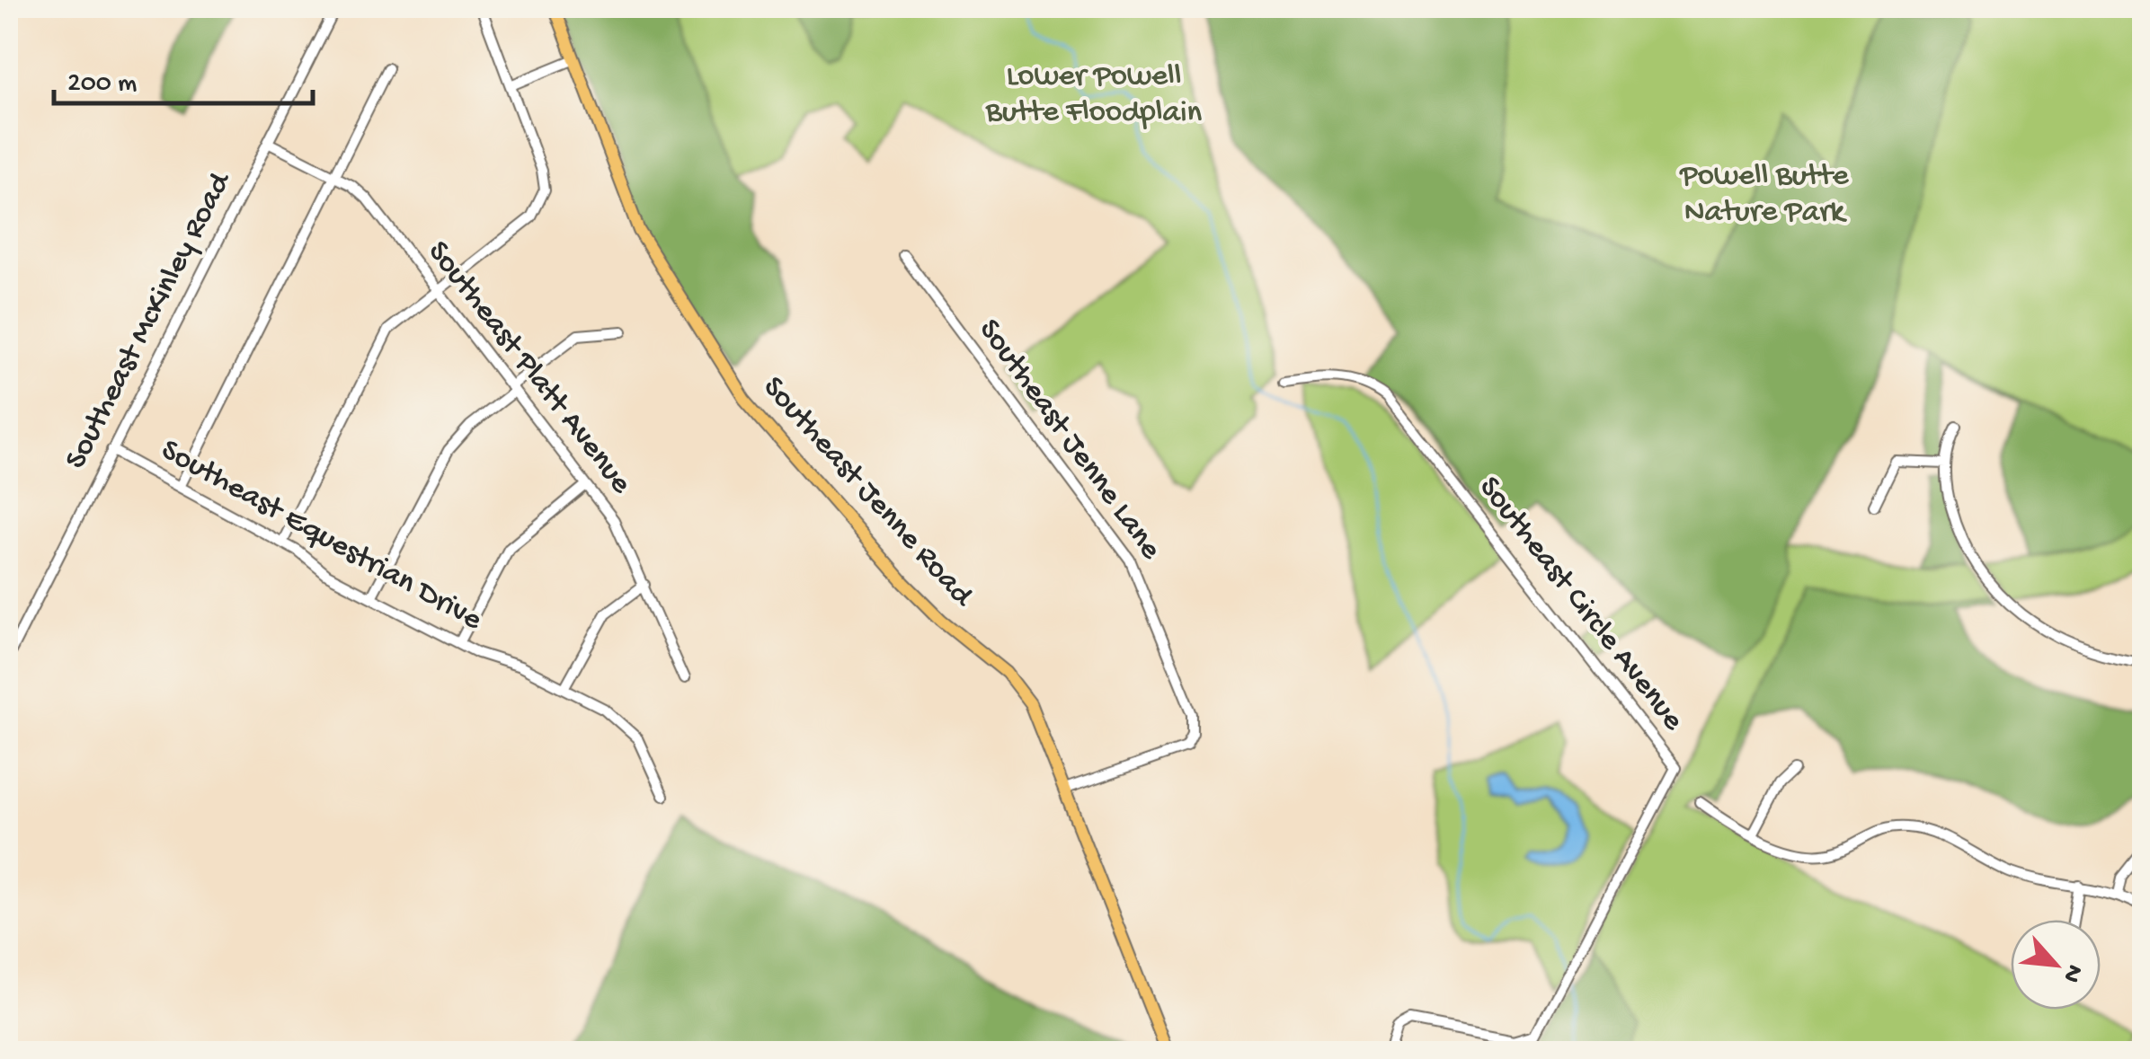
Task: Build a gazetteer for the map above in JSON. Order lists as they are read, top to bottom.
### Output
{
  "streets": {
    "main road": ["Southeast Jenne Road"],
    "street": [
      "Southeast McKinley Road",
      "Southeast Platt Avenue",
      "Southeast Jenne Lane",
      "Southeast Equestrian Drive",
      "Southeast Circle Avenue"
    ]
  },
  "crossings": [
    ["Southeast McKinley Road", "Southeast Platt Avenue"],
    ["Southeast McKinley Road", "Southeast Equestrian Drive"],
    ["Southeast Jenne Lane", "Southeast Jenne Road"]
  ],
  "parks": ["Lower Powell Butte Floodplain", "Powell Butte Nature Park"],
  "scale_bar": "200 m",
  "north": "bottom right"
}
